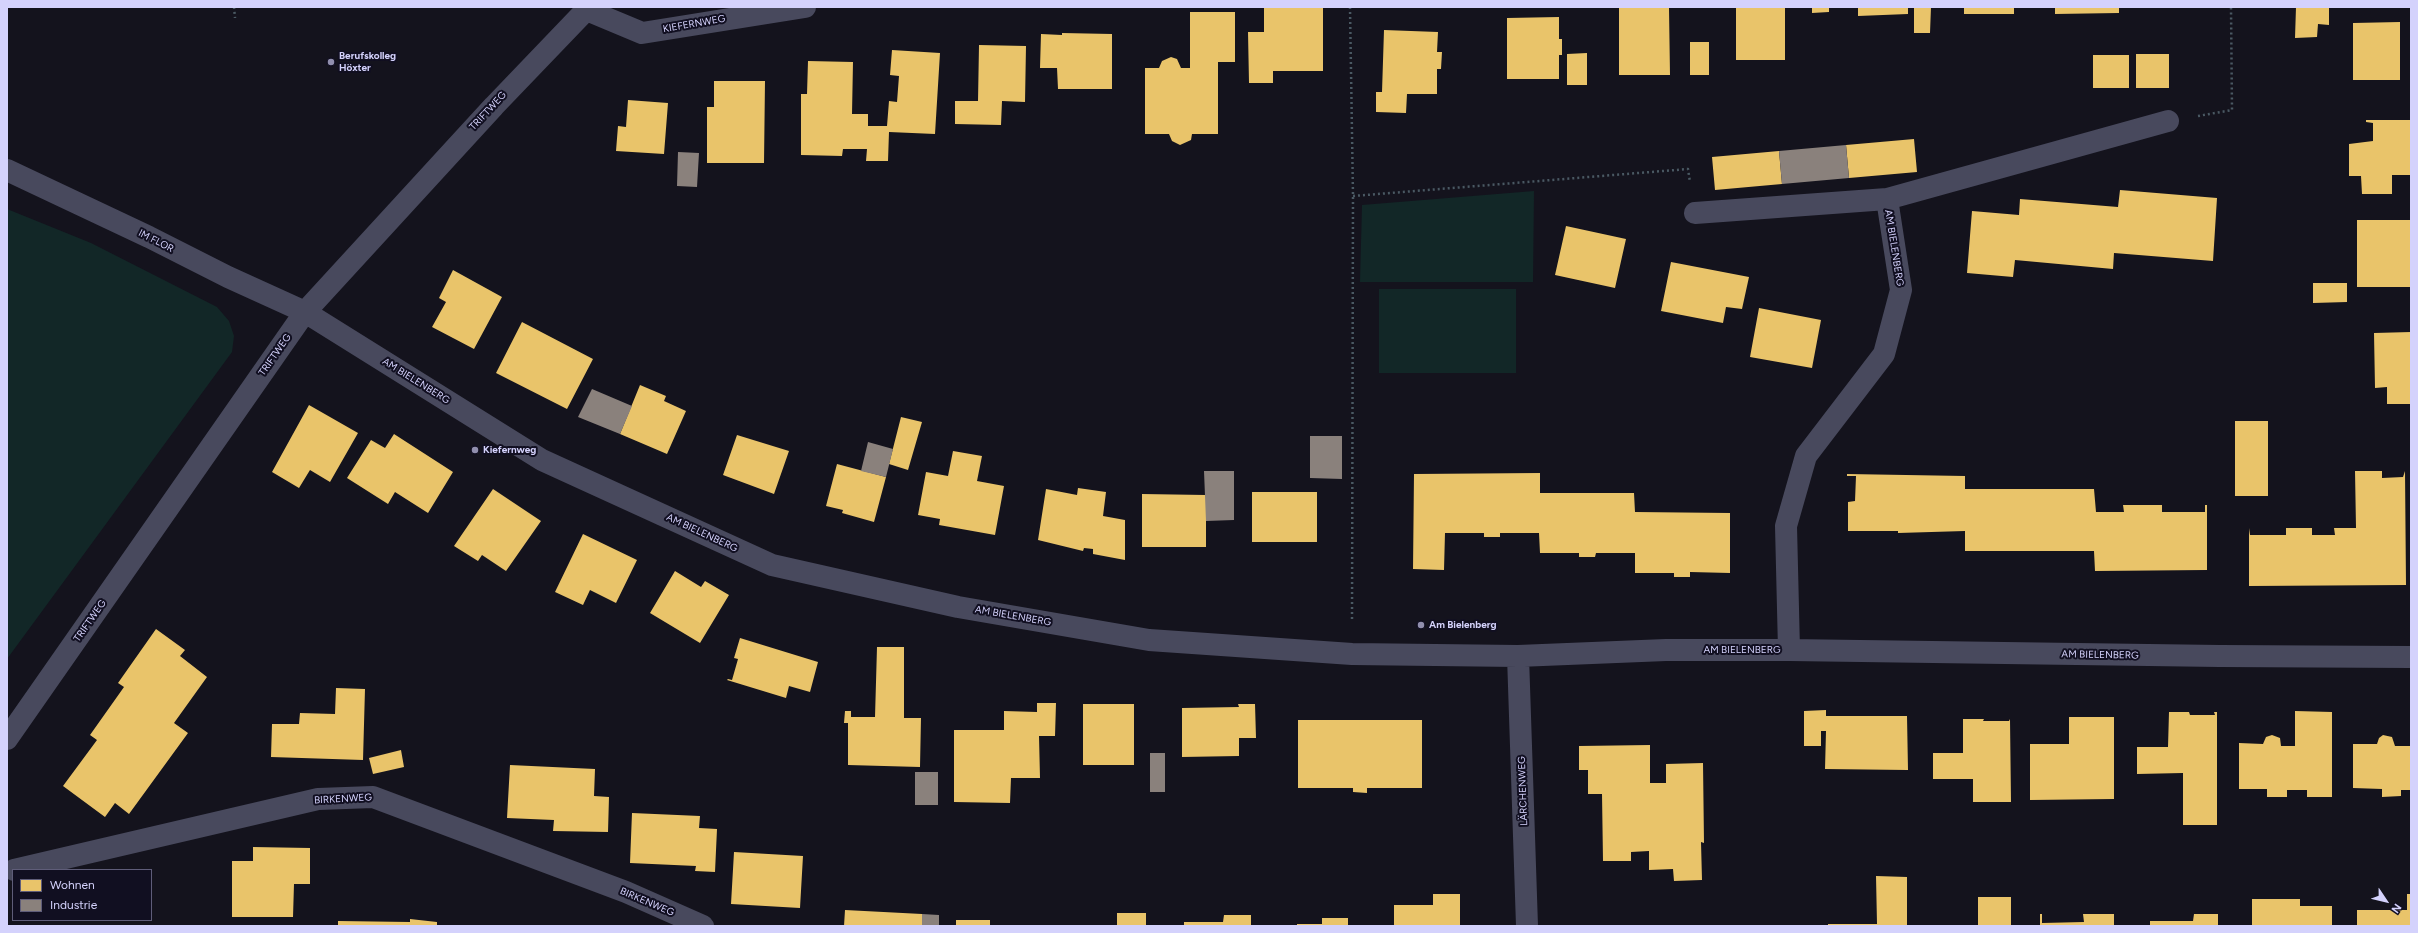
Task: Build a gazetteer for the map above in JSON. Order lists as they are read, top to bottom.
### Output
{
  "streets": {
    "street": [
      "KIEFERNWEG",
      "TRIFTWEG",
      "IM FLOR",
      "AM BIELENBERG",
      "LÄRCHENWEG",
      "BIRKENWEG"
    ]
  },
  "crossings": [
    ["KIEFERNWEG", "TRIFTWEG"],
    ["TRIFTWEG", "IM FLOR"],
    ["TRIFTWEG", "AM BIELENBERG"],
    ["IM FLOR", "AM BIELENBERG"],
    ["AM BIELENBERG", "LÄRCHENWEG"]
  ],
  "places": ["Berufskolleg Höxter", "Kiefernweg", "Am Bielenberg"],
  "legend": ["Wohnen", "Industrie"],
  "north": "bottom right"
}
